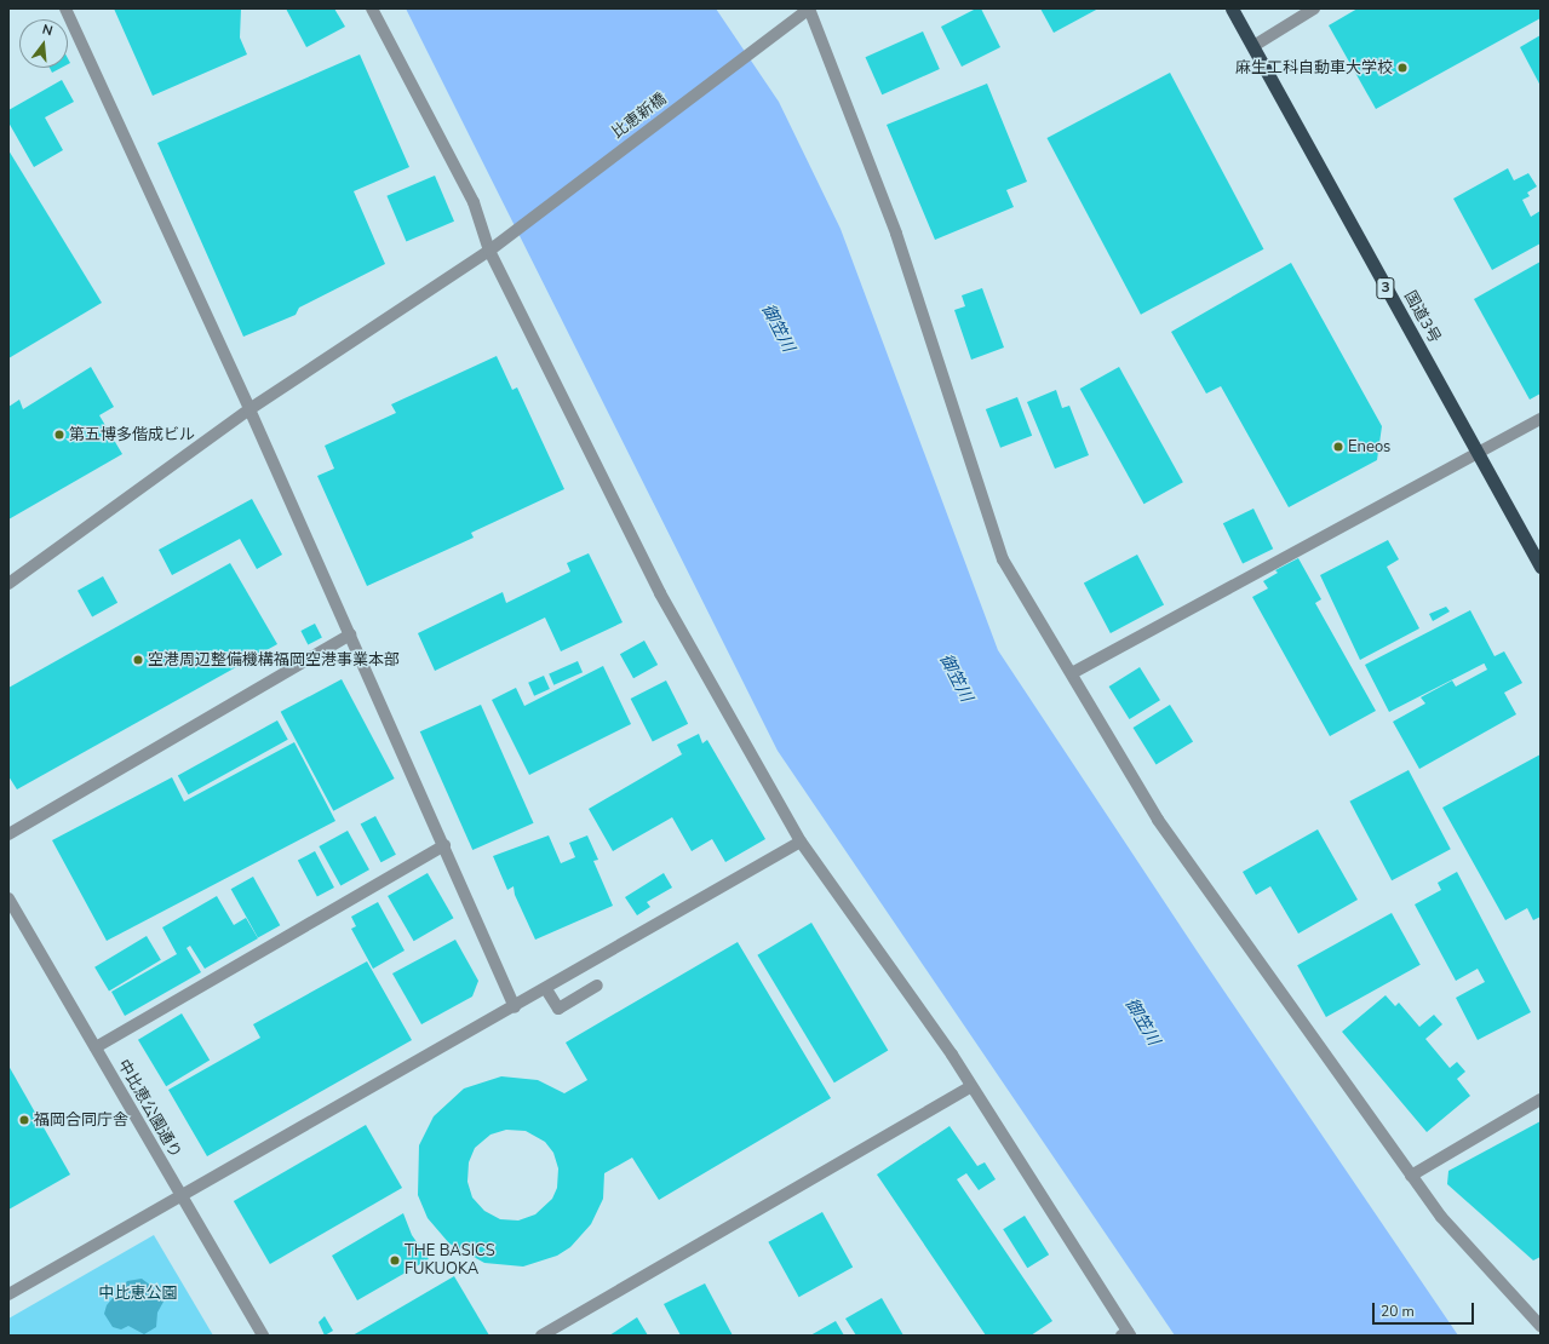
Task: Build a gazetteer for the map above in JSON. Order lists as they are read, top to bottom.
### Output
{
  "streets": {
    "highway": ["3", "国道3号"],
    "street": ["比恵新橋", "中比恵公園通り"]
  },
  "water": ["御笠川"],
  "parks": ["中比恵公園"],
  "places": [
    "麻生工科自動車大学校",
    "第五博多偕成ビル",
    "Eneos",
    "空港周辺整備機構福岡空港事業本部",
    "福岡合同庁舎",
    "THE BASICS FUKUOKA"
  ],
  "scale_bar": "20 m",
  "north": "top"
}
